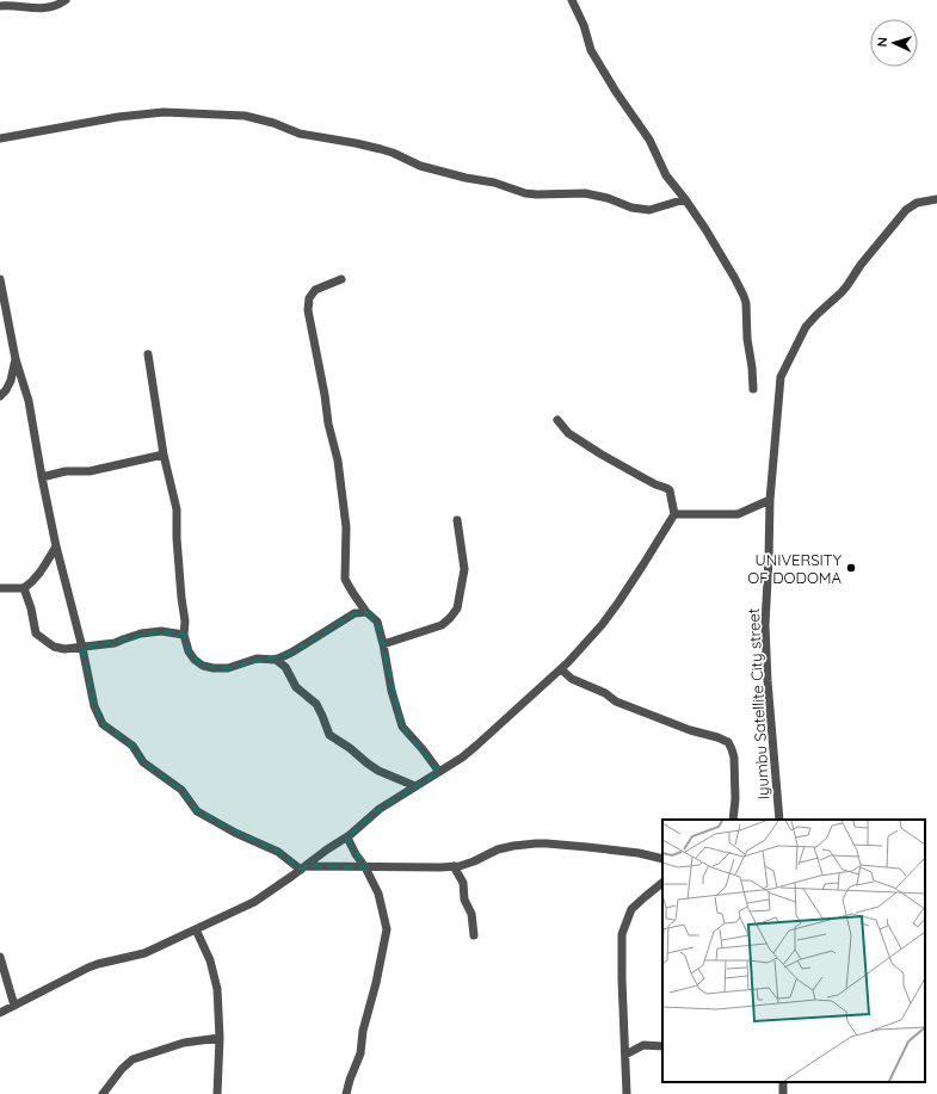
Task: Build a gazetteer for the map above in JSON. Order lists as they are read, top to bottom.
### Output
{
  "streets": {
    "street": ["Iyumbu Satellite City street"]
  },
  "places": ["UNIVERSITY OF DODOMA"],
  "north": "left"
}
